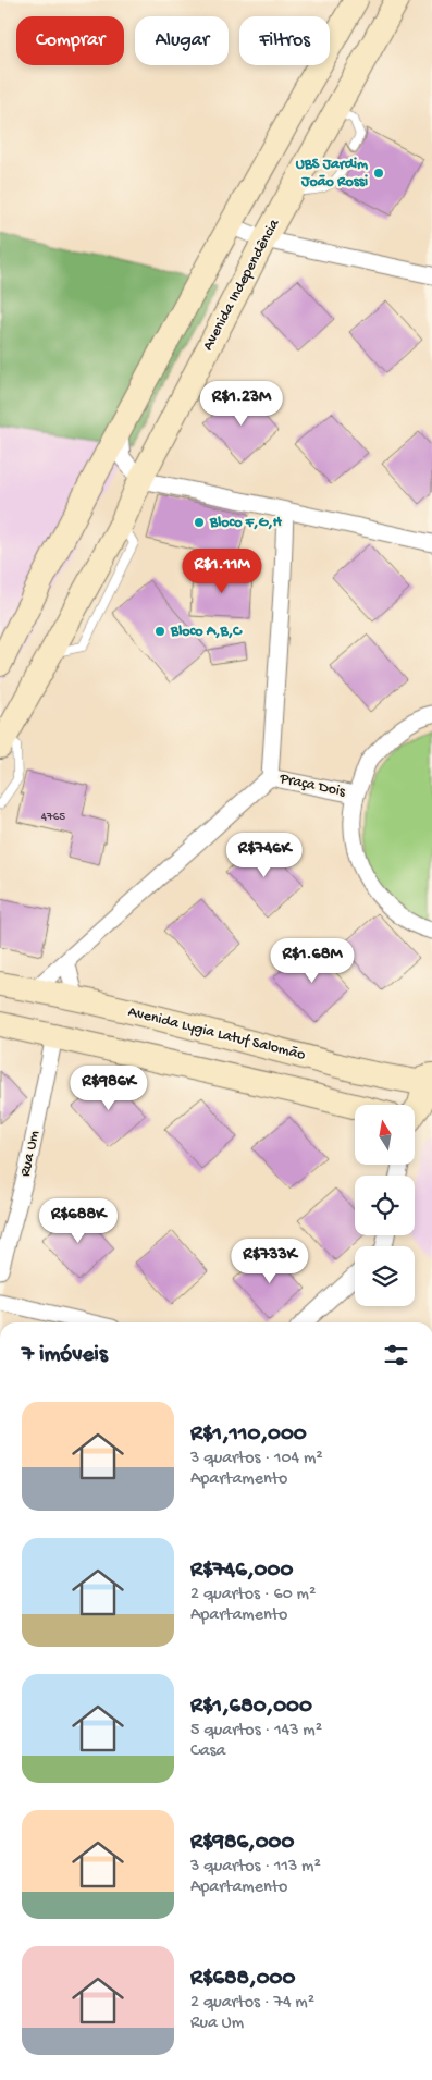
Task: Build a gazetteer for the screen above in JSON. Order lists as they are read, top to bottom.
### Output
{
  "streets": {
    "main road": ["Avenida Independência", "Avenida Lygia Latuf Salomão"],
    "street": ["Praça Dois", "Rua Um"]
  },
  "places": ["UBS Jardim João Rossi", "Bloco F,G,H", "Bloco A,B,C"],
  "house_numbers": ["4765"],
  "north": "top",
  "page": {
    "chip": ["Comprar", "Alugar", "Filtros"],
    "price": [
      "R$1.23M",
      "R$1.11M",
      "R$746K",
      "R$1.68M",
      "R$986K",
      "R$688K",
      "R$733K"
    ],
    "heading": "7 imóveis",
    "list": [
      {
        "name": "R$1,110,000",
        "note": "3 quartos · 104 m² · Apartamento"
      },
      {
        "name": "R$746,000",
        "note": "2 quartos · 60 m² · Apartamento"
      },
      {
        "name": "R$1,680,000",
        "note": "5 quartos · 143 m² · Casa"
      },
      {
        "name": "R$986,000",
        "note": "3 quartos · 113 m² · Apartamento"
      },
      {
        "name": "R$688,000",
        "note": "2 quartos · 74 m² · Rua Um"
      }
    ]
  }
}
